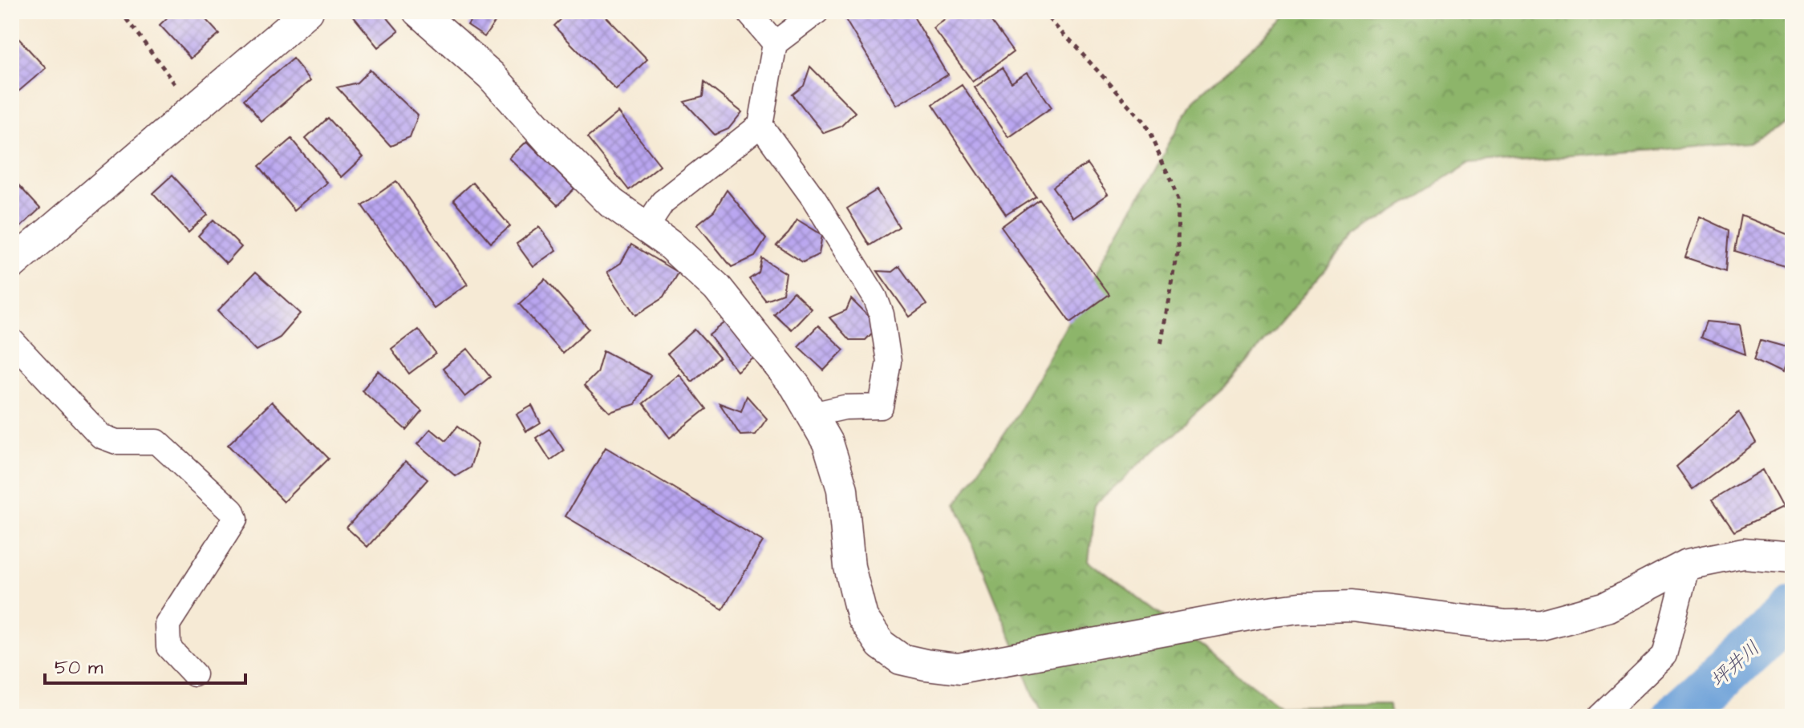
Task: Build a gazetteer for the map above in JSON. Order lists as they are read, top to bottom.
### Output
{
  "water": ["坪井川"],
  "scale_bar": "50 m"
}
